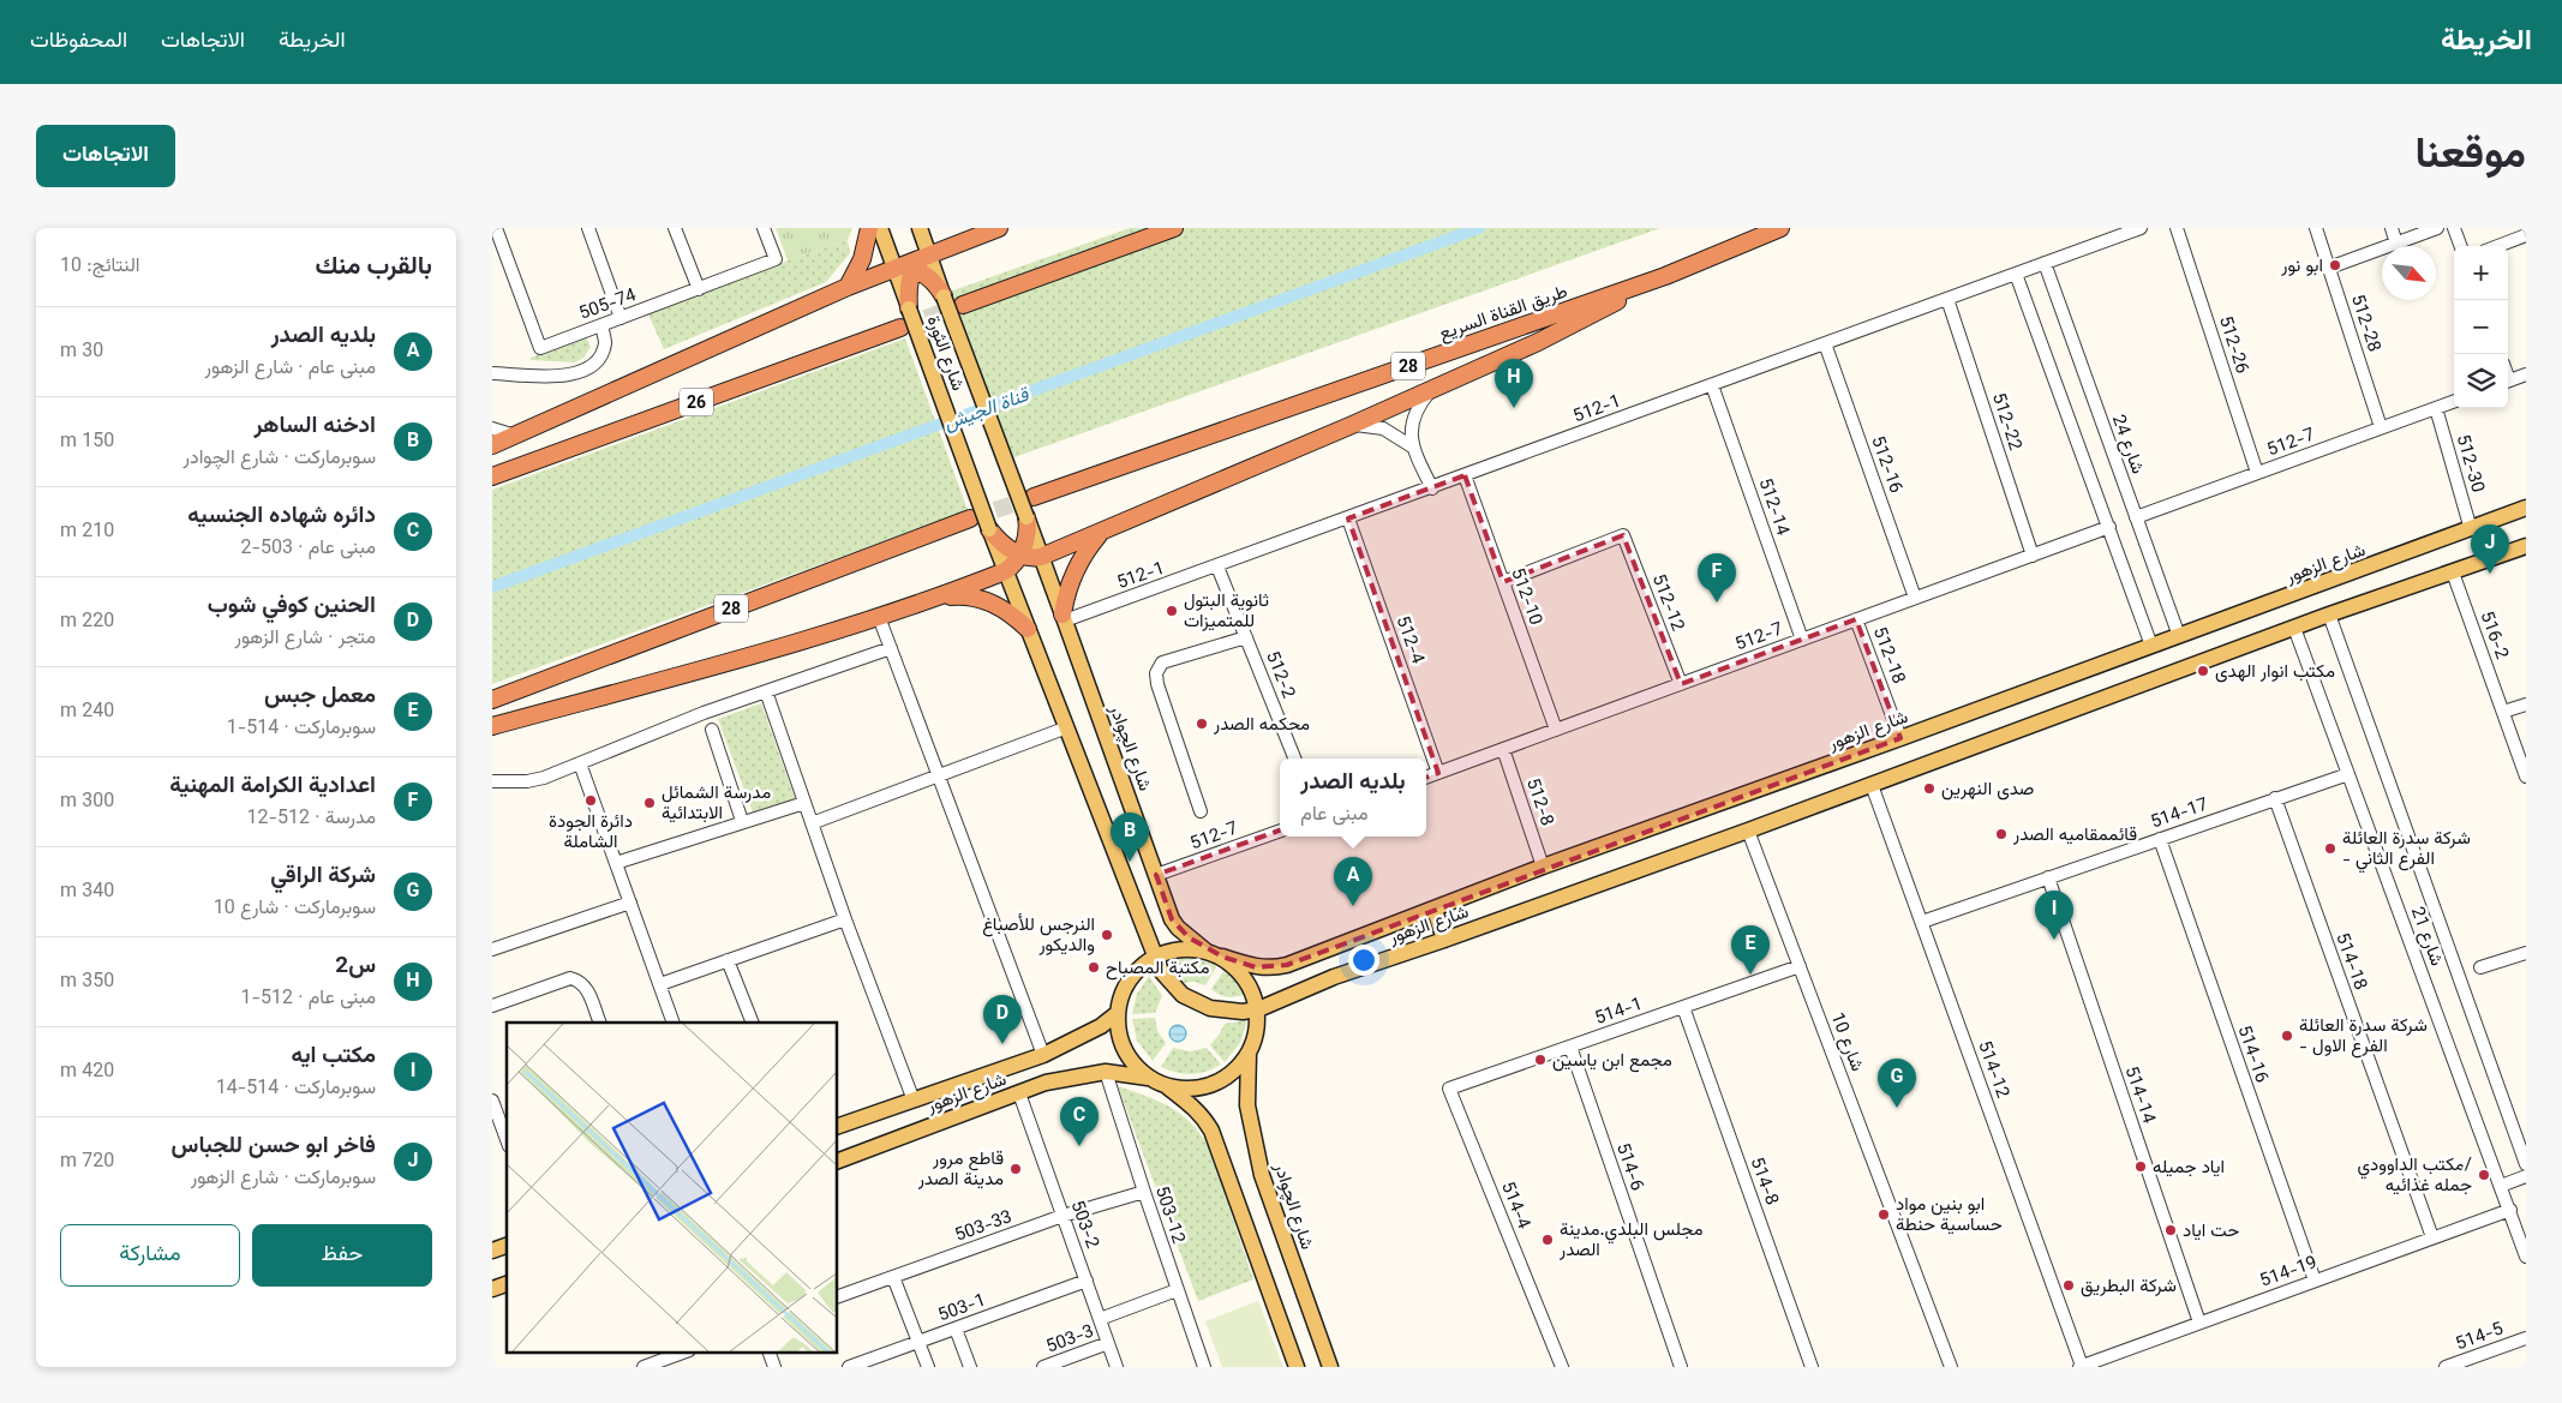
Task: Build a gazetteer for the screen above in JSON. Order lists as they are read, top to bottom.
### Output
{
  "streets": {
    "highway": ["طريق القناة السريع", "28", "26"],
    "main road": ["شارع الثورة", "شارع الزهور", "شارع الچوادر"],
    "street": [
      "505-74",
      "512-28",
      "512-26",
      "512-1",
      "512-22",
      "512-7",
      "شارع 24",
      "512-30",
      "512-16",
      "512-14",
      "512-10",
      "512-12",
      "516-2",
      "512-4",
      "512-18",
      "512-2",
      "512-8",
      "514-17",
      "شارع 21",
      "514-18",
      "514-1",
      "شارع 10",
      "514-16",
      "514-12",
      "514-14",
      "514-6",
      "514-8",
      "514-4",
      "503-12",
      "503-2",
      "503-33",
      "514-19",
      "503-1",
      "514-5",
      "503-3"
    ]
  },
  "crossings": [
    ["512-28", "512-7"],
    ["512-26", "512-7"],
    ["512-1", "512-22"],
    ["512-1", "شارع 24"],
    ["512-1", "512-16"],
    ["512-1", "512-14"],
    ["512-1", "512-10"],
    ["512-1", "512-4"],
    ["512-1", "512-2"],
    ["512-1", "شارع الچوادر"],
    ["512-22", "512-7"],
    ["512-7", "شارع 24"],
    ["512-7", "512-30"],
    ["512-7", "512-16"],
    ["512-7", "512-14"],
    ["512-7", "512-10"],
    ["512-7", "512-12"],
    ["512-7", "512-4"],
    ["512-7", "512-18"],
    ["512-7", "شارع الچوادر"],
    ["512-7", "512-8"],
    ["شارع 24", "شارع الزهور"],
    ["512-30", "شارع الزهور"],
    ["شارع الزهور", "516-2"],
    ["شارع الزهور", "512-18"],
    ["شارع الزهور", "شارع الچوادر"],
    ["شارع الزهور", "512-8"],
    ["شارع الزهور", "شارع 21"],
    ["شارع الزهور", "شارع 10"],
    ["شارع الزهور", "514-12"],
    ["شارع الزهور", "503-12"],
    ["شارع الزهور", "503-2"],
    ["512-10", "512-12"],
    ["514-17", "شارع 21"],
    ["514-17", "514-18"],
    ["514-17", "514-16"],
    ["514-17", "514-12"],
    ["514-17", "514-14"],
    ["شارع 21", "514-19"],
    ["514-18", "514-19"],
    ["514-1", "شارع 10"],
    ["514-1", "514-6"],
    ["514-1", "514-8"],
    ["514-1", "514-4"],
    ["514-16", "514-19"],
    ["514-12", "514-19"],
    ["514-14", "514-19"],
    ["503-12", "503-33"],
    ["503-2", "503-33"],
    ["503-2", "503-1"],
    ["503-2", "503-3"]
  ],
  "water": ["قناة الجيش"],
  "places": [
    "ابو نور",
    "ثانوية البتول للمتميزات",
    "مكتب انوار الهدى",
    "محكمه الصدر",
    "صدى النهرين",
    "دائرة الجودة الشاملة",
    "مدرسة الشمائل الابتدائية",
    "قائممقاميه الصدر",
    "شركة سدرة العائلة - الفرع الثاني",
    "النرجس للأصباغ والديكور",
    "مكتبة المصباح",
    "شركة سدرة العائلة - الفرع الاول",
    "مجمع ابن ياسين",
    "اياد جميله",
    "قاطع مرور مدينة الصدر",
    "مكتب الداوودي/ جمله غذائيه",
    "ابو بنين مواد حساسية حنطة",
    "حت اياد",
    "مجلس البلدي.مدينة الصدر",
    "شركة البطريق"
  ],
  "north": "bottom right",
  "page": {
    "header": "الخريطة",
    "nav": ["الخريطة", "الاتجاهات", "المحفوظات"],
    "title": "موقعنا",
    "buttons": [
      "الاتجاهات",
      ["حفظ", "مشاركة"]
    ],
    "heading": ["بالقرب منك", "النتائج: 10"],
    "map_buttons": ["+", "−"],
    "list": [
      {
        "mark": "A",
        "name": "بلديه الصدر",
        "note": "مبنى عام · شارع الزهور",
        "value": "30 m"
      },
      {
        "mark": "B",
        "name": "ادخنه الساهر",
        "note": "سوبرماركت · شارع الچوادر",
        "value": "150 m"
      },
      {
        "mark": "C",
        "name": "دائره شهاده الجنسيه",
        "note": "مبنى عام · 503-2",
        "value": "210 m"
      },
      {
        "mark": "D",
        "name": "الحنين كوفي شوب",
        "note": "متجر · شارع الزهور",
        "value": "220 m"
      },
      {
        "mark": "E",
        "name": "معمل جبس",
        "note": "سوبرماركت · 514-1",
        "value": "240 m"
      },
      {
        "mark": "F",
        "name": "اعدادية الكرامة المهنية",
        "note": "مدرسة · 512-12",
        "value": "300 m"
      },
      {
        "mark": "G",
        "name": "شركة الراقي",
        "note": "سوبرماركت · شارع 10",
        "value": "340 m"
      },
      {
        "mark": "H",
        "name": "س2",
        "note": "مبنى عام · 512-1",
        "value": "350 m"
      },
      {
        "mark": "I",
        "name": "مكتب ايه",
        "note": "سوبرماركت · 514-14",
        "value": "420 m"
      },
      {
        "mark": "J",
        "name": "فاخر ابو حسن للجباس",
        "note": "سوبرماركت · شارع الزهور",
        "value": "720 m"
      }
    ],
    "pins": [
      "H",
      "J",
      "F",
      "B",
      "A",
      "I",
      "E",
      "D",
      "G",
      "C"
    ],
    "popup": ["بلديه الصدر", "مبنى عام"]
  }
}
